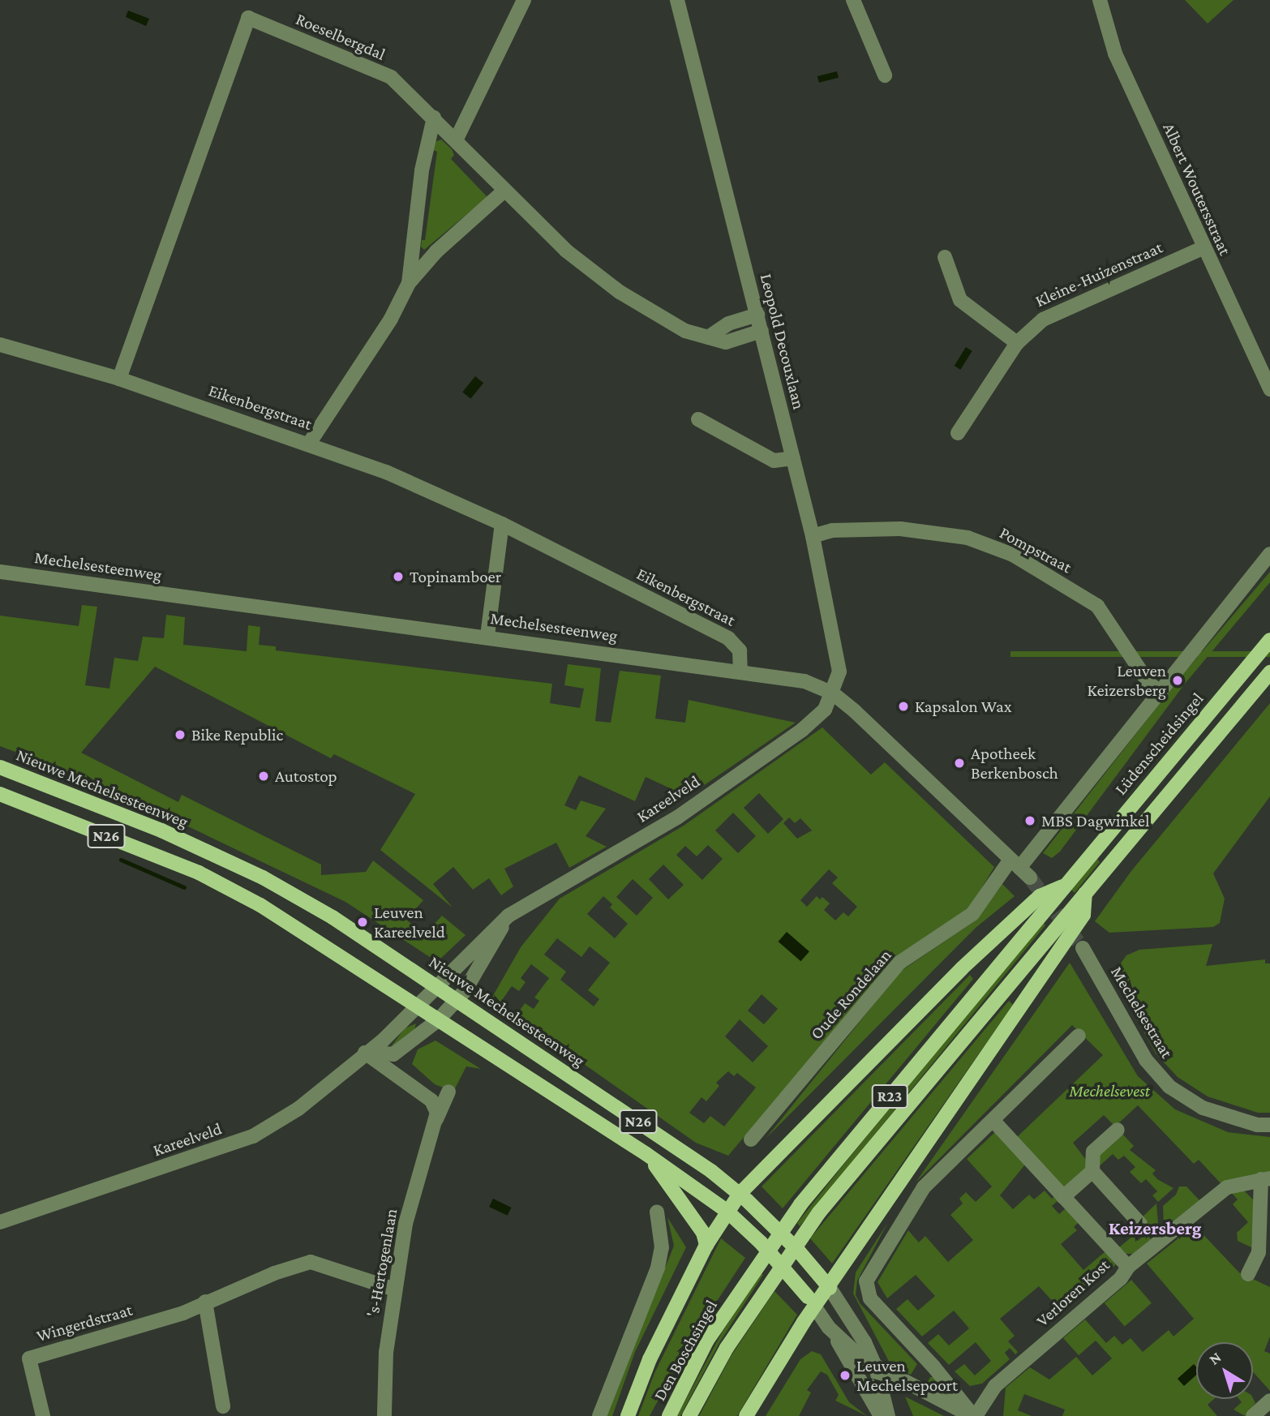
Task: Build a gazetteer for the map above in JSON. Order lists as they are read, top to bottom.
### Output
{
  "streets": {
    "main road": [
      "Lüdenscheidsingel",
      "Nieuwe Mechelsesteenweg",
      "N26",
      "R23",
      "Den Boschsingel"
    ],
    "street": [
      "Roeselbergdal",
      "Albert Woutersstraat",
      "Kleine-Huizenstraat",
      "Leopold Decouxlaan",
      "Eikenbergstraat",
      "Pompstraat",
      "Mechelsesteenweg",
      "Kareelveld",
      "Oude Rondelaan",
      "Mechelsestraat",
      "'s-Hertogenlaan",
      "Verloren Kost",
      "Wingerdstraat"
    ]
  },
  "crossings": [
    ["Roeselbergdal", "Leopold Decouxlaan"],
    ["Roeselbergdal", "Eikenbergstraat"],
    ["Albert Woutersstraat", "Kleine-Huizenstraat"],
    ["Leopold Decouxlaan", "Pompstraat"],
    ["Leopold Decouxlaan", "Mechelsesteenweg"],
    ["Leopold Decouxlaan", "Kareelveld"],
    ["Eikenbergstraat", "Mechelsesteenweg"],
    ["Mechelsesteenweg", "Kareelveld"],
    ["Mechelsesteenweg", "Oude Rondelaan"],
    ["Lüdenscheidsingel", "Den Boschsingel"],
    ["Nieuwe Mechelsesteenweg", "Kareelveld"],
    ["Kareelveld", "N26"],
    ["R23", "Den Boschsingel"],
    ["'s-Hertogenlaan", "Wingerdstraat"]
  ],
  "districts": ["Keizersberg"],
  "parks": ["Mechelsevest"],
  "places": [
    "Topinamboer",
    "Leuven Keizersberg",
    "Kapsalon Wax",
    "Bike Republic",
    "Apotheek Berkenbosch",
    "Autostop",
    "MBS Dagwinkel",
    "Leuven Kareelveld",
    "Leuven Mechelsepoort"
  ],
  "north": "top left"
}
